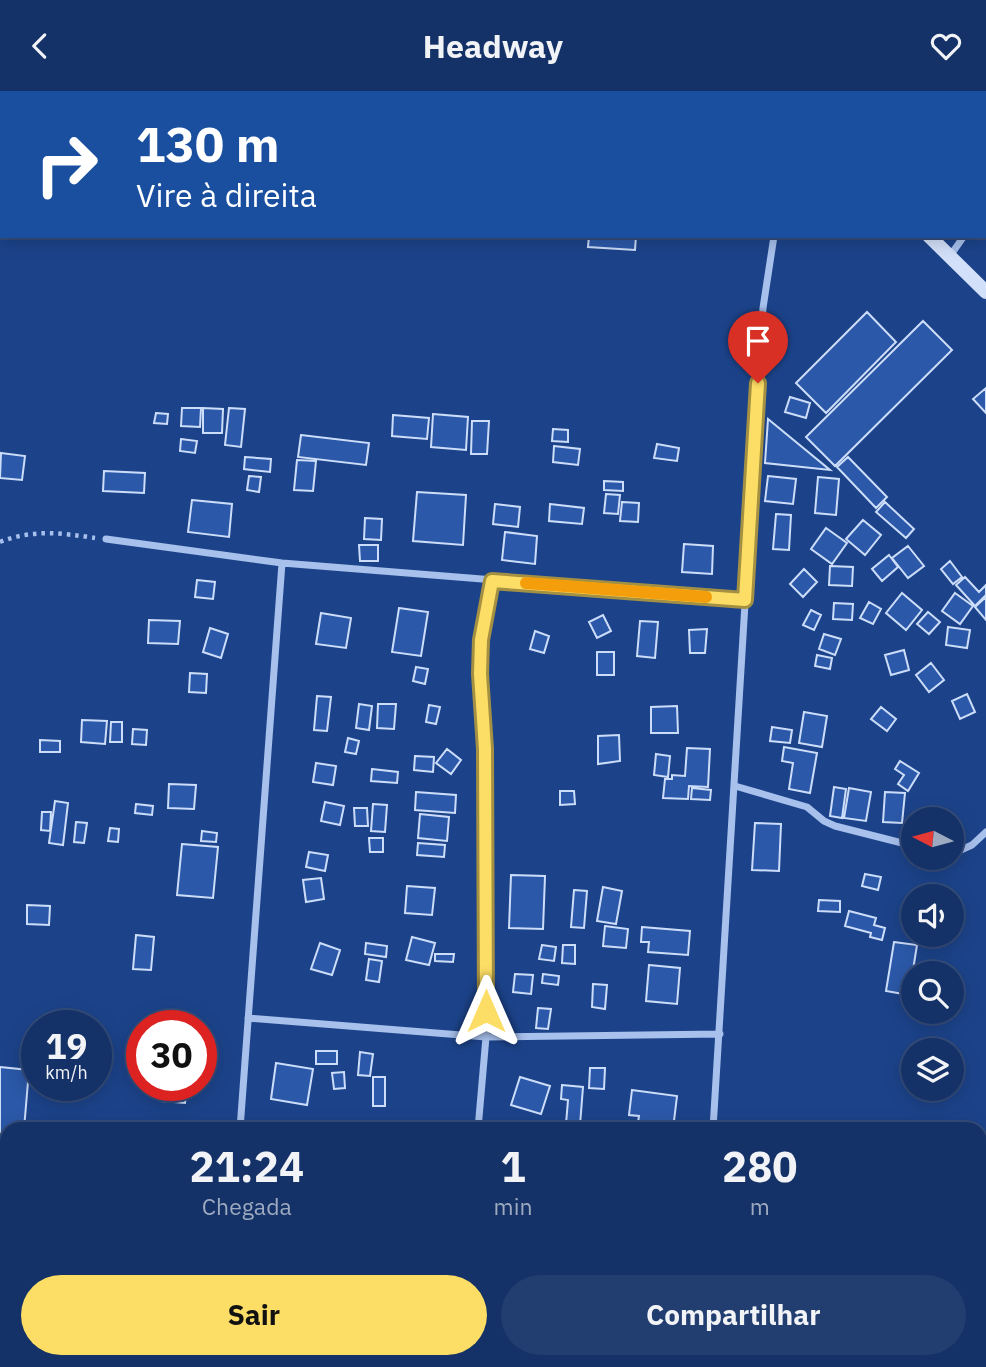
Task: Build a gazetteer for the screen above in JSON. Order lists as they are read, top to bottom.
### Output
{
  "north": "left",
  "page": {
    "header": "Headway",
    "turn": ["130 m", "Vire à direita"],
    "speed": "19 km/h",
    "limit": "30",
    "eta": [
      "21:24",
      "Chegada",
      "1",
      "min",
      "280",
      "m"
    ],
    "buttons": ["Sair", "Compartilhar"]
  }
}
